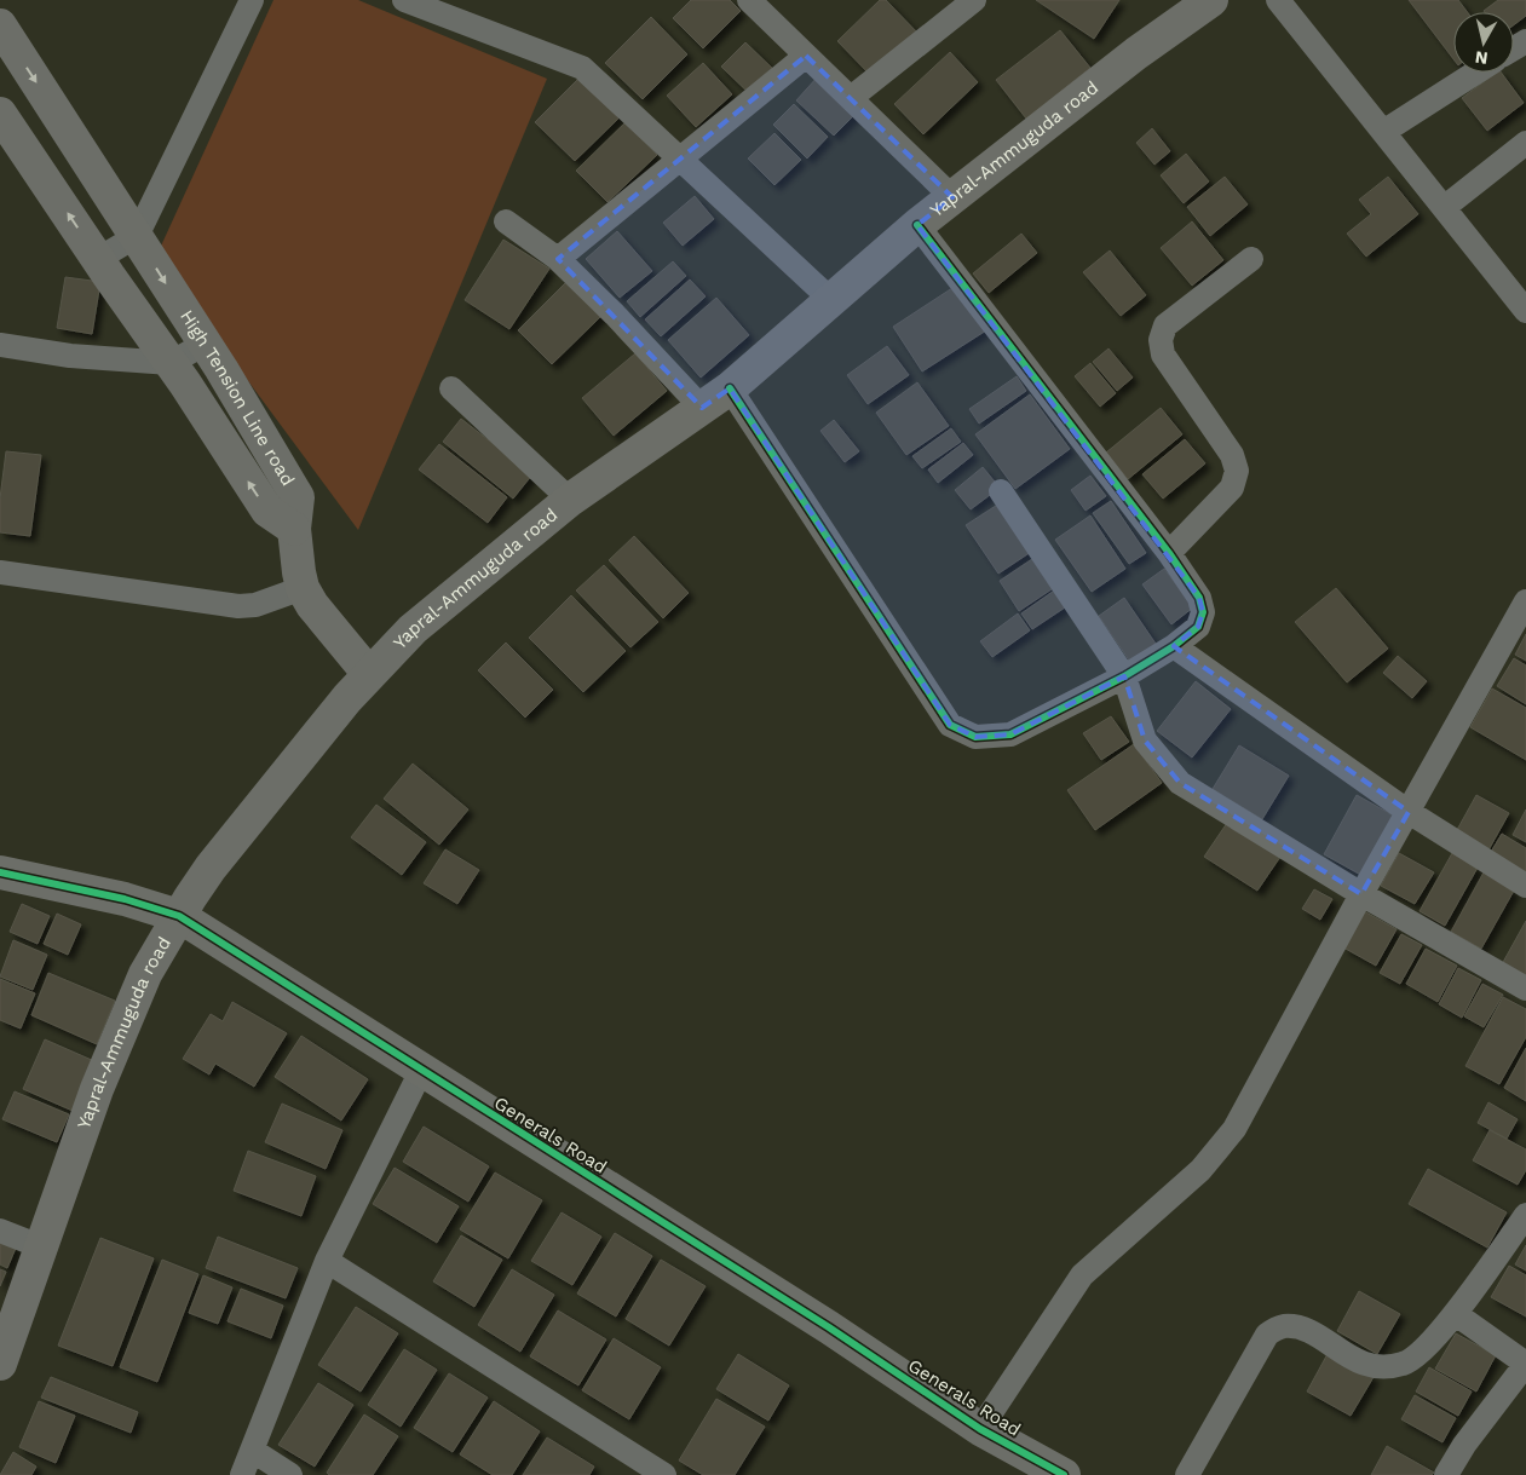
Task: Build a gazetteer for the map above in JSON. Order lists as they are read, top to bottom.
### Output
{
  "streets": {
    "street": ["Yapral-Ammuguda road", "High Tension Line road", "Generals Road"]
  },
  "crossings": [
    ["Yapral-Ammuguda road", "Generals Road"]
  ],
  "north": "bottom"
}
